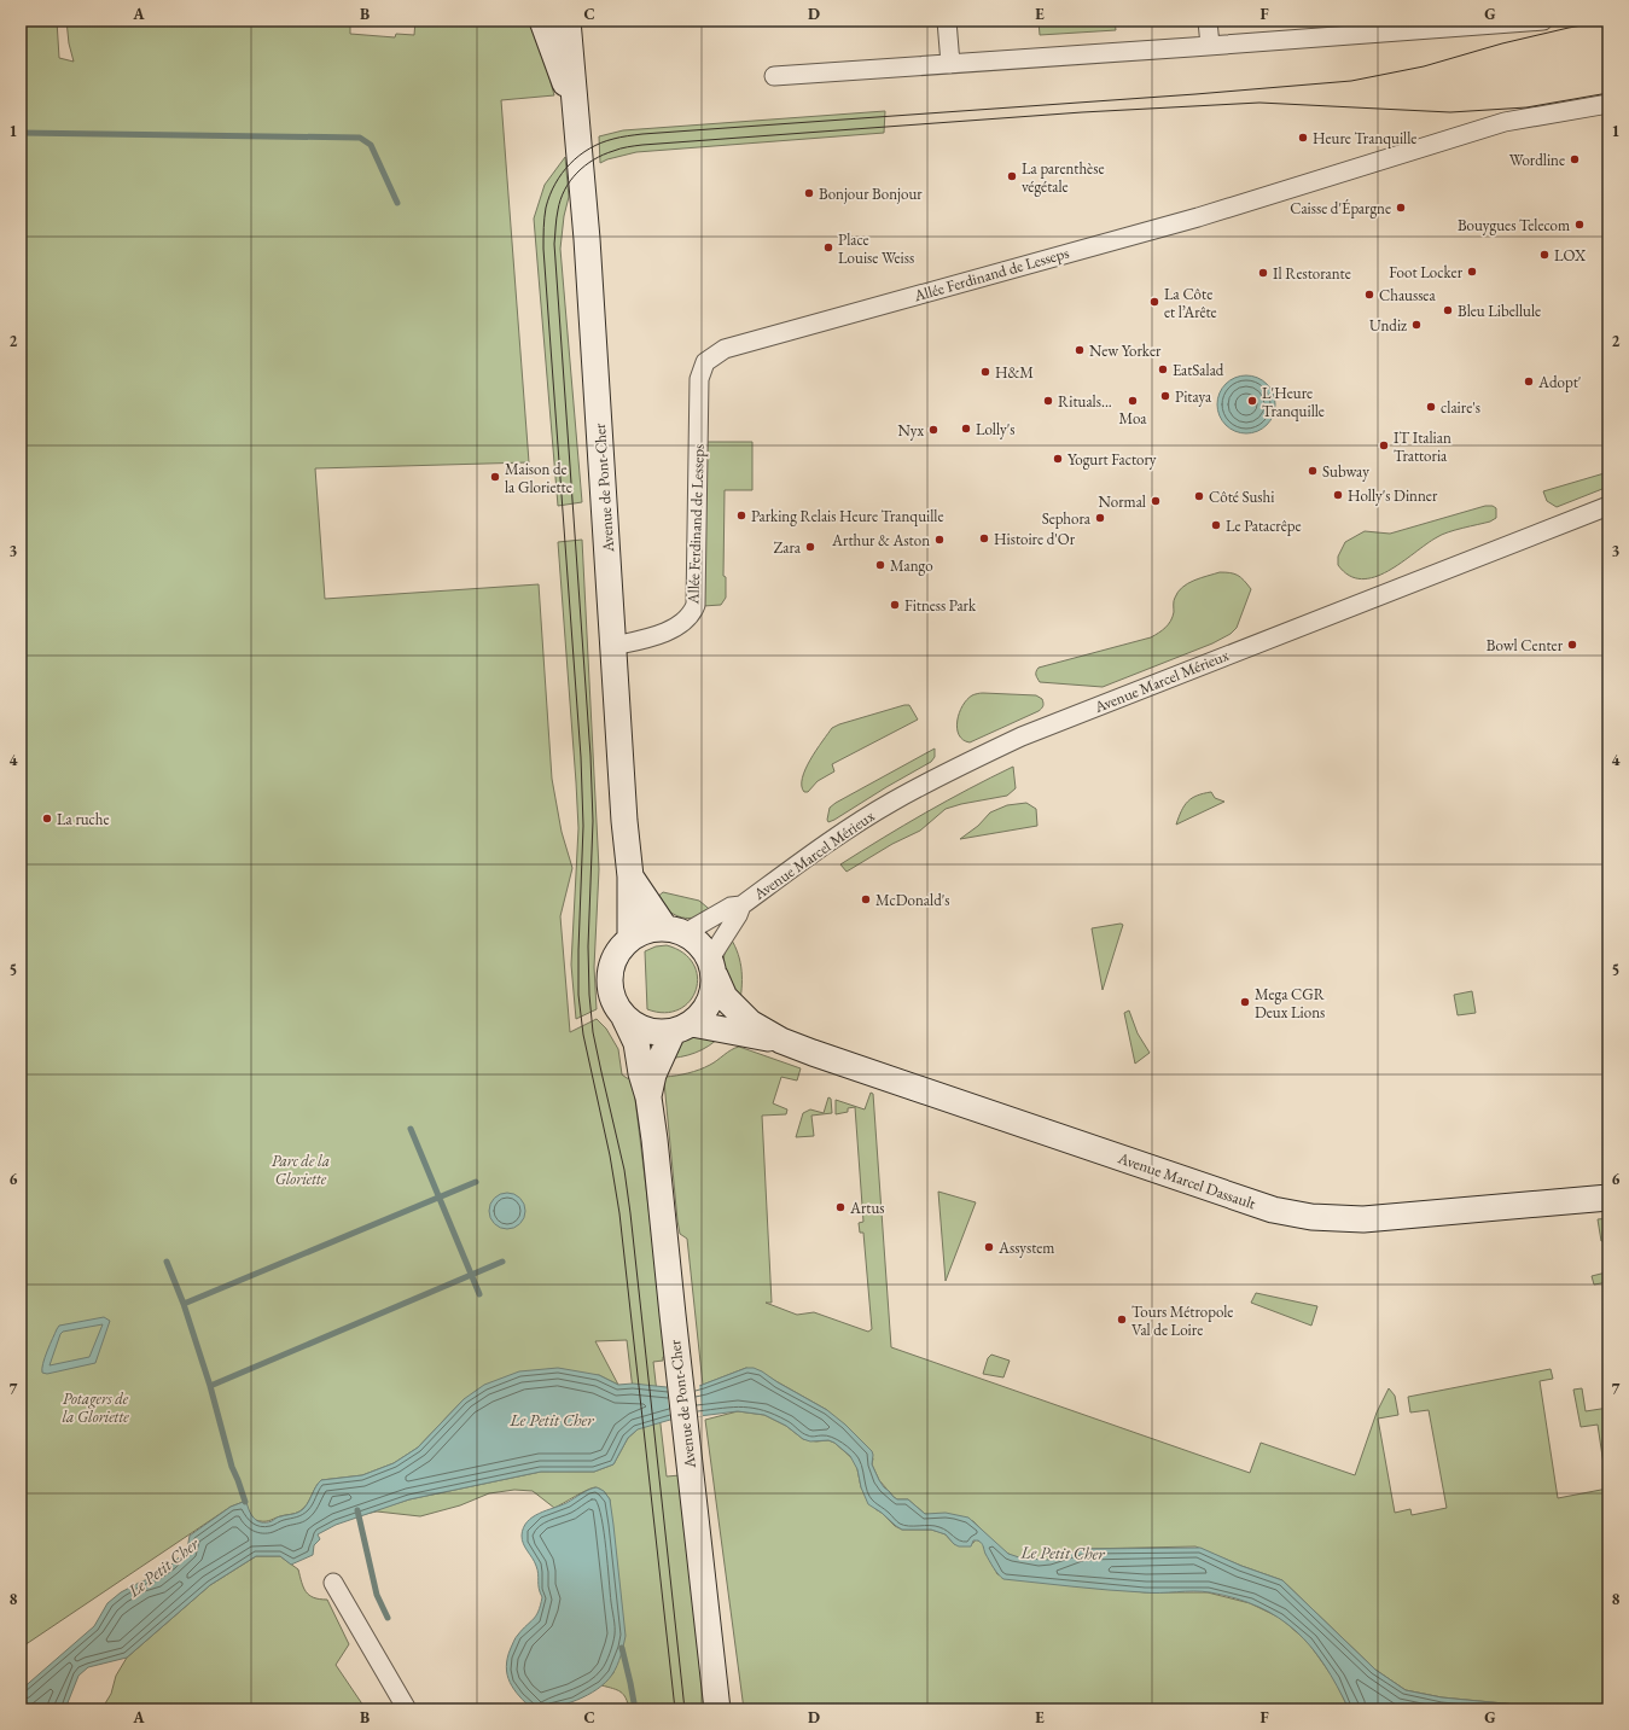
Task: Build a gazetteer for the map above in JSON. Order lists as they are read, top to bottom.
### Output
{
  "streets": {
    "main road": ["Avenue de Pont-Cher", "Avenue Marcel Dassault"],
    "street": ["Allée Ferdinand de Lesseps", "Avenue Marcel Mérieux"]
  },
  "crossings": [
    ["Allée Ferdinand de Lesseps", "Avenue de Pont-Cher"],
    ["Avenue de Pont-Cher", "Avenue Marcel Mérieux"],
    ["Avenue de Pont-Cher", "Avenue Marcel Dassault"],
    ["Avenue Marcel Mérieux", "Avenue Marcel Dassault"]
  ],
  "water": ["Le Petit Cher"],
  "parks": ["Parc de la Gloriette", "Potagers de la Gloriette"],
  "places": [
    "Heure Tranquille",
    "Wordline",
    "La parenthèse végétale",
    "Bonjour Bonjour",
    "Caisse d'Épargne",
    "Bouygues Telecom",
    "Place Louise Weiss",
    "LOX",
    "Foot Locker",
    "Il Restorante",
    "Chaussea",
    "La Côte et l’Arête",
    "Bleu Libellule",
    "Undiz",
    "New Yorker",
    "EatSalad",
    "H&M",
    "Adopt'",
    "Pitaya",
    "Rituals...",
    "Moa",
    "L'Heure Tranquille",
    "claire's",
    "Lolly's",
    "Nyx",
    "IT Italian Trattoria",
    "Yogurt Factory",
    "Subway",
    "Maison de la Gloriette",
    "Holly's Dinner",
    "Côté Sushi",
    "Normal",
    "Parking Relais Heure Tranquille",
    "Sephora",
    "Le Patacrêpe",
    "Histoire d'Or",
    "Arthur & Aston",
    "Zara",
    "Mango",
    "Fitness Park",
    "Bowl Center",
    "La ruche",
    "McDonald's",
    "Mega CGR Deux Lions",
    "Artus",
    "Assystem",
    "Tours Métropole Val de Loire"
  ],
  "grid": {
    "columns": [
      "A",
      "B",
      "C",
      "D",
      "E",
      "F",
      "G"
    ],
    "rows": [
      "1",
      "2",
      "3",
      "4",
      "5",
      "6",
      "7",
      "8"
    ]
  }
}
